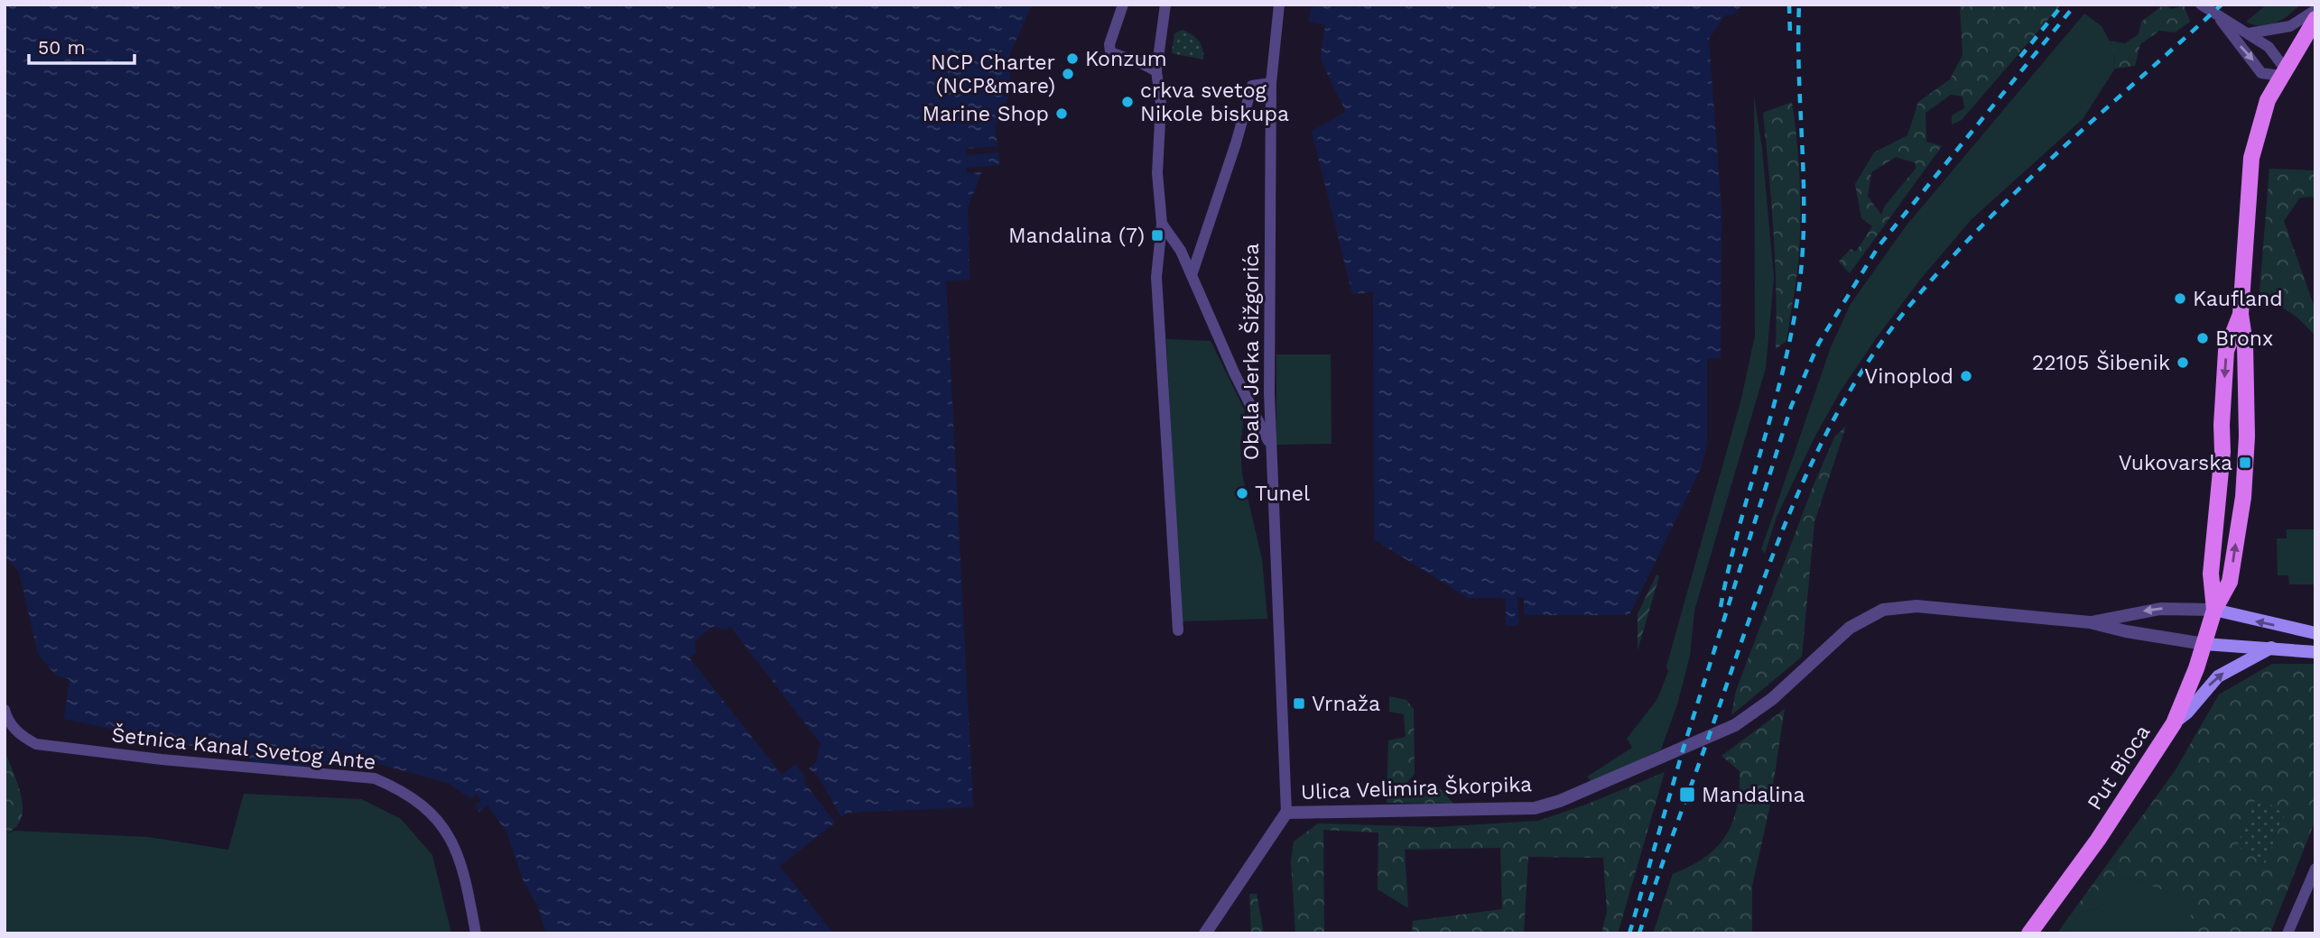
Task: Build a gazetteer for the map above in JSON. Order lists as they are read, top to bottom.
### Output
{
  "streets": {
    "main road": ["Put Bioca"],
    "street": ["Obala Jerka Šižgorića", "Šetnica Kanal Svetog Ante", "Ulica Velimira Škorpika"]
  },
  "crossings": [
    ["Obala Jerka Šižgorića", "Ulica Velimira Škorpika"],
    ["Put Bioca", "Ulica Velimira Škorpika"]
  ],
  "places": {
    "other": [
      "Konzum",
      "NCP Charter (NCP&mare)",
      "crkva svetog Nikole biskupa",
      "Marine Shop",
      "Kaufland",
      "Bronx",
      "22105 Šibenik",
      "Vinoplod",
      "Tunel"
    ],
    "transit": [
      "Mandalina (7)",
      "Vukovarska",
      "Vrnaža",
      "Mandalina"
    ]
  },
  "scale_bar": "50 m"
}
